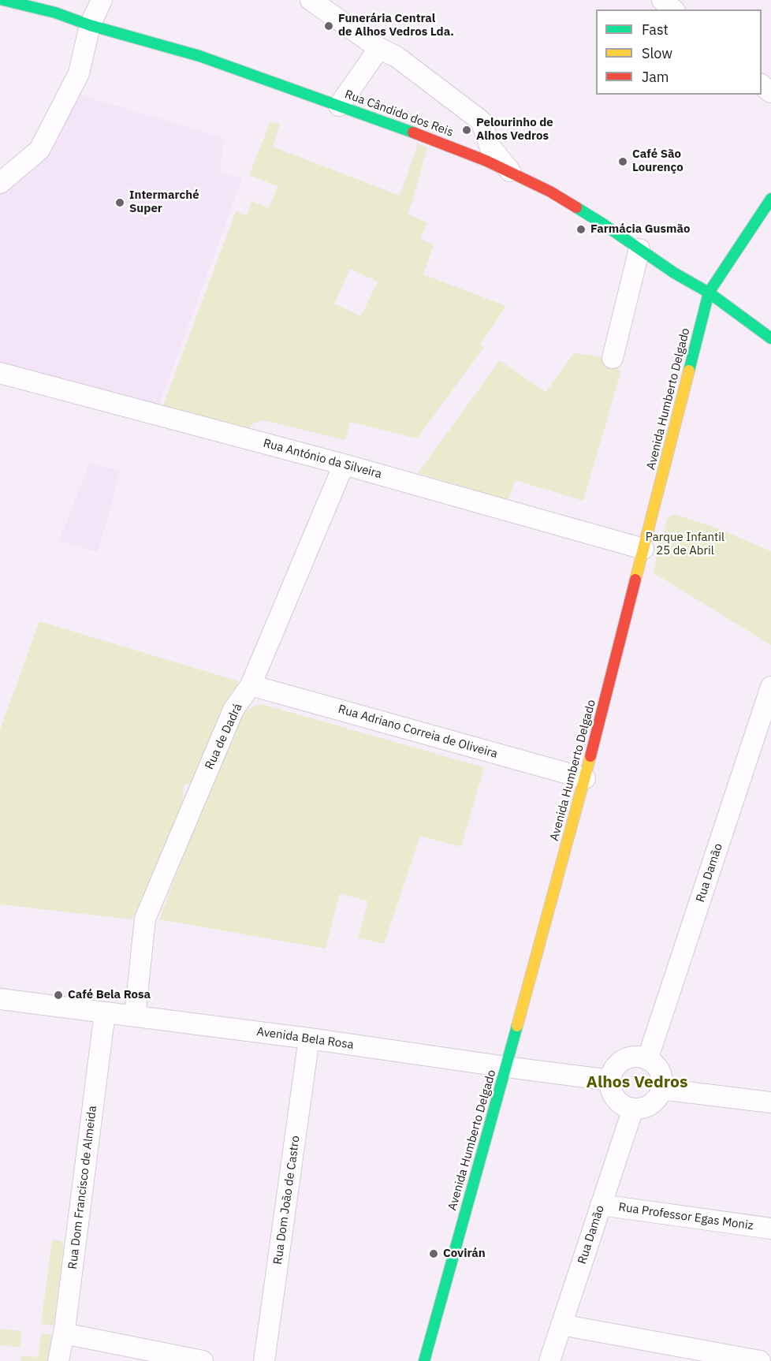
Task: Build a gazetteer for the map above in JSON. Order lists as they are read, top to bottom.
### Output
{
  "streets": {
    "street": [
      "Rua Cândido dos Reis",
      "Avenida Humberto Delgado",
      "Rua António da Silveira",
      "Rua Adriano Correia de Oliveira",
      "Rua de Dadrá",
      "Rua Damão",
      "Avenida Bela Rosa",
      "Rua Dom Francisco de Almeida",
      "Rua Dom João de Castro",
      "Rua Professor Egas Moniz"
    ]
  },
  "crossings": [
    ["Rua Cândido dos Reis", "Avenida Humberto Delgado"],
    ["Avenida Humberto Delgado", "Rua António da Silveira"],
    ["Avenida Humberto Delgado", "Rua Adriano Correia de Oliveira"],
    ["Avenida Humberto Delgado", "Avenida Bela Rosa"],
    ["Rua António da Silveira", "Rua de Dadrá"],
    ["Rua Adriano Correia de Oliveira", "Rua de Dadrá"],
    ["Rua de Dadrá", "Avenida Bela Rosa"],
    ["Rua Damão", "Avenida Bela Rosa"],
    ["Rua Damão", "Rua Professor Egas Moniz"],
    ["Avenida Bela Rosa", "Rua Dom Francisco de Almeida"],
    ["Avenida Bela Rosa", "Rua Dom João de Castro"]
  ],
  "districts": ["Alhos Vedros"],
  "parks": ["Parque Infantil 25 de Abril"],
  "places": [
    "Funerária Central de Alhos Vedros Lda.",
    "Pelourinho de Alhos Vedros",
    "Café São Lourenço",
    "Intermarché Super",
    "Farmácia Gusmão",
    "Café Bela Rosa",
    "Covirán"
  ],
  "legend": ["Fast", "Slow", "Jam"]
}
